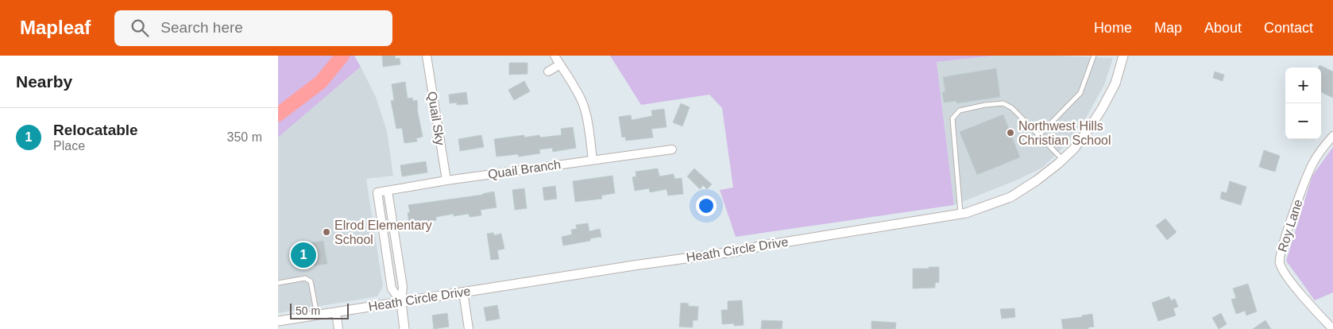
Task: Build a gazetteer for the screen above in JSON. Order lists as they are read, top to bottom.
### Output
{
  "streets": {
    "street": [
      "Quail Sky",
      "Quail Branch",
      "Roy Lane",
      "Heath Circle Drive"
    ]
  },
  "crossings": [
    ["Quail Sky", "Quail Branch"],
    ["Quail Branch", "Heath Circle Drive"]
  ],
  "places": ["Northwest Hills Christian School", "Elrod Elementary School"],
  "scale_bar": "50 m",
  "page": {
    "header": "Mapleaf",
    "search": "Search here",
    "nav": [
      "Home",
      "Map",
      "About",
      "Contact"
    ],
    "heading": "Nearby",
    "map_buttons": ["+", "−"],
    "list": [
      {
        "mark": "1",
        "name": "Relocatable",
        "note": "Place",
        "value": "350 m"
      }
    ],
    "pins": "1",
    "scale": "50 m"
  }
}
